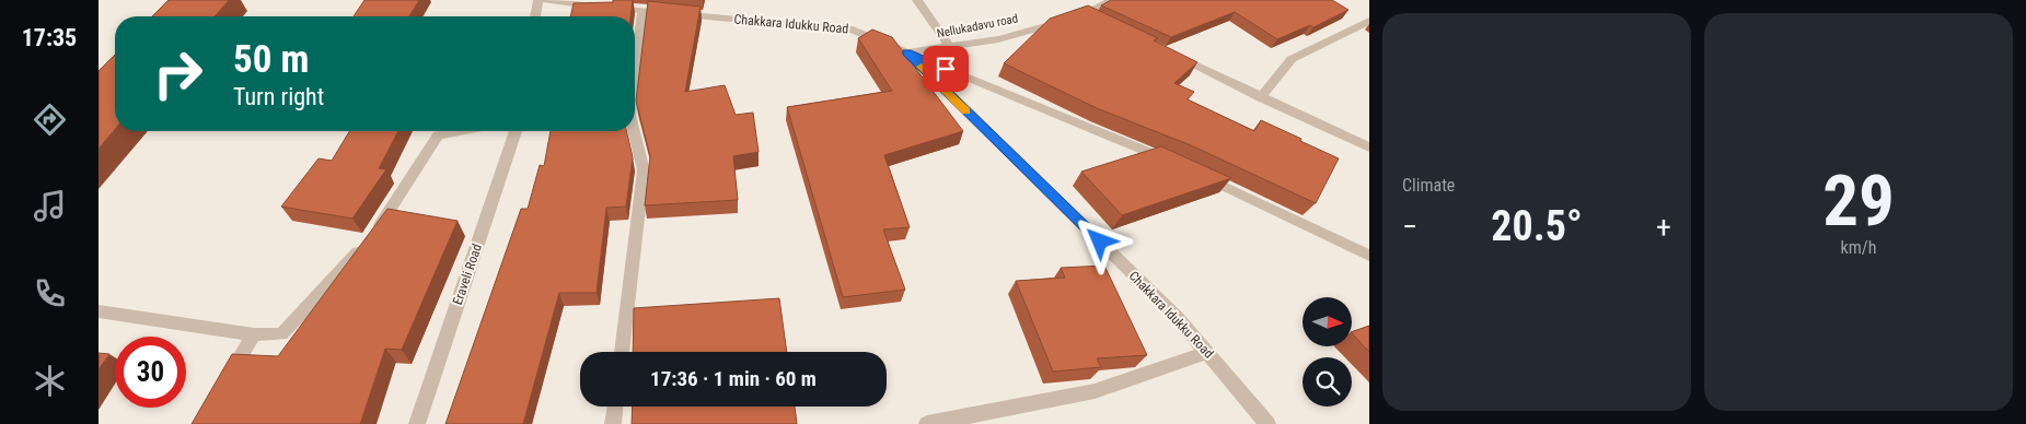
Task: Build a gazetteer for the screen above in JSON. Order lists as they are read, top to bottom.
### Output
{
  "streets": {
    "street": ["Chakkara Idukku Road", "Nellukadavu road", "Eraveli Road"]
  },
  "crossings": [
    ["Chakkara Idukku Road", "Nellukadavu road"]
  ],
  "north": "right",
  "page": {
    "tabs": "17:35",
    "tile": [
      "Climate",
      ["29", "km/h"]
    ],
    "turn": ["50 m", "Turn right"],
    "heat": ["−", "20.5°", "+"],
    "limit": "30",
    "trip": "17:36 · 1 min · 60 m"
  }
}
